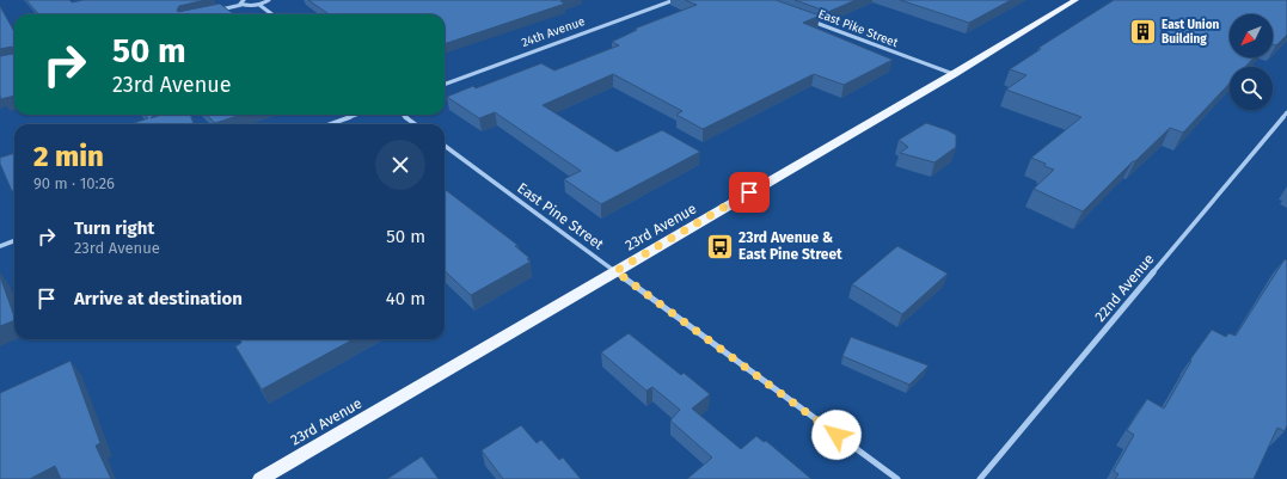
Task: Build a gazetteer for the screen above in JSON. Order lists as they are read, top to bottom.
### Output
{
  "streets": {
    "main road": ["23rd Avenue"],
    "street": [
      "East Pike Street",
      "24th Avenue",
      "East Pine Street",
      "22nd Avenue"
    ]
  },
  "crossings": [
    ["East Pike Street", "23rd Avenue"],
    ["East Pine Street", "23rd Avenue"]
  ],
  "places": {
    "building": ["East Union Building"],
    "bus stop": ["23rd Avenue & East Pine Street"]
  },
  "north": "bottom left",
  "page": {
    "turn": ["50 m", "23rd Avenue"],
    "heading": ["2 min", "90 m · 10:26"],
    "list": [
      {
        "name": "Turn right",
        "note": "23rd Avenue",
        "value": "50 m"
      },
      {
        "name": "Arrive at destination",
        "value": "40 m"
      }
    ]
  }
}
